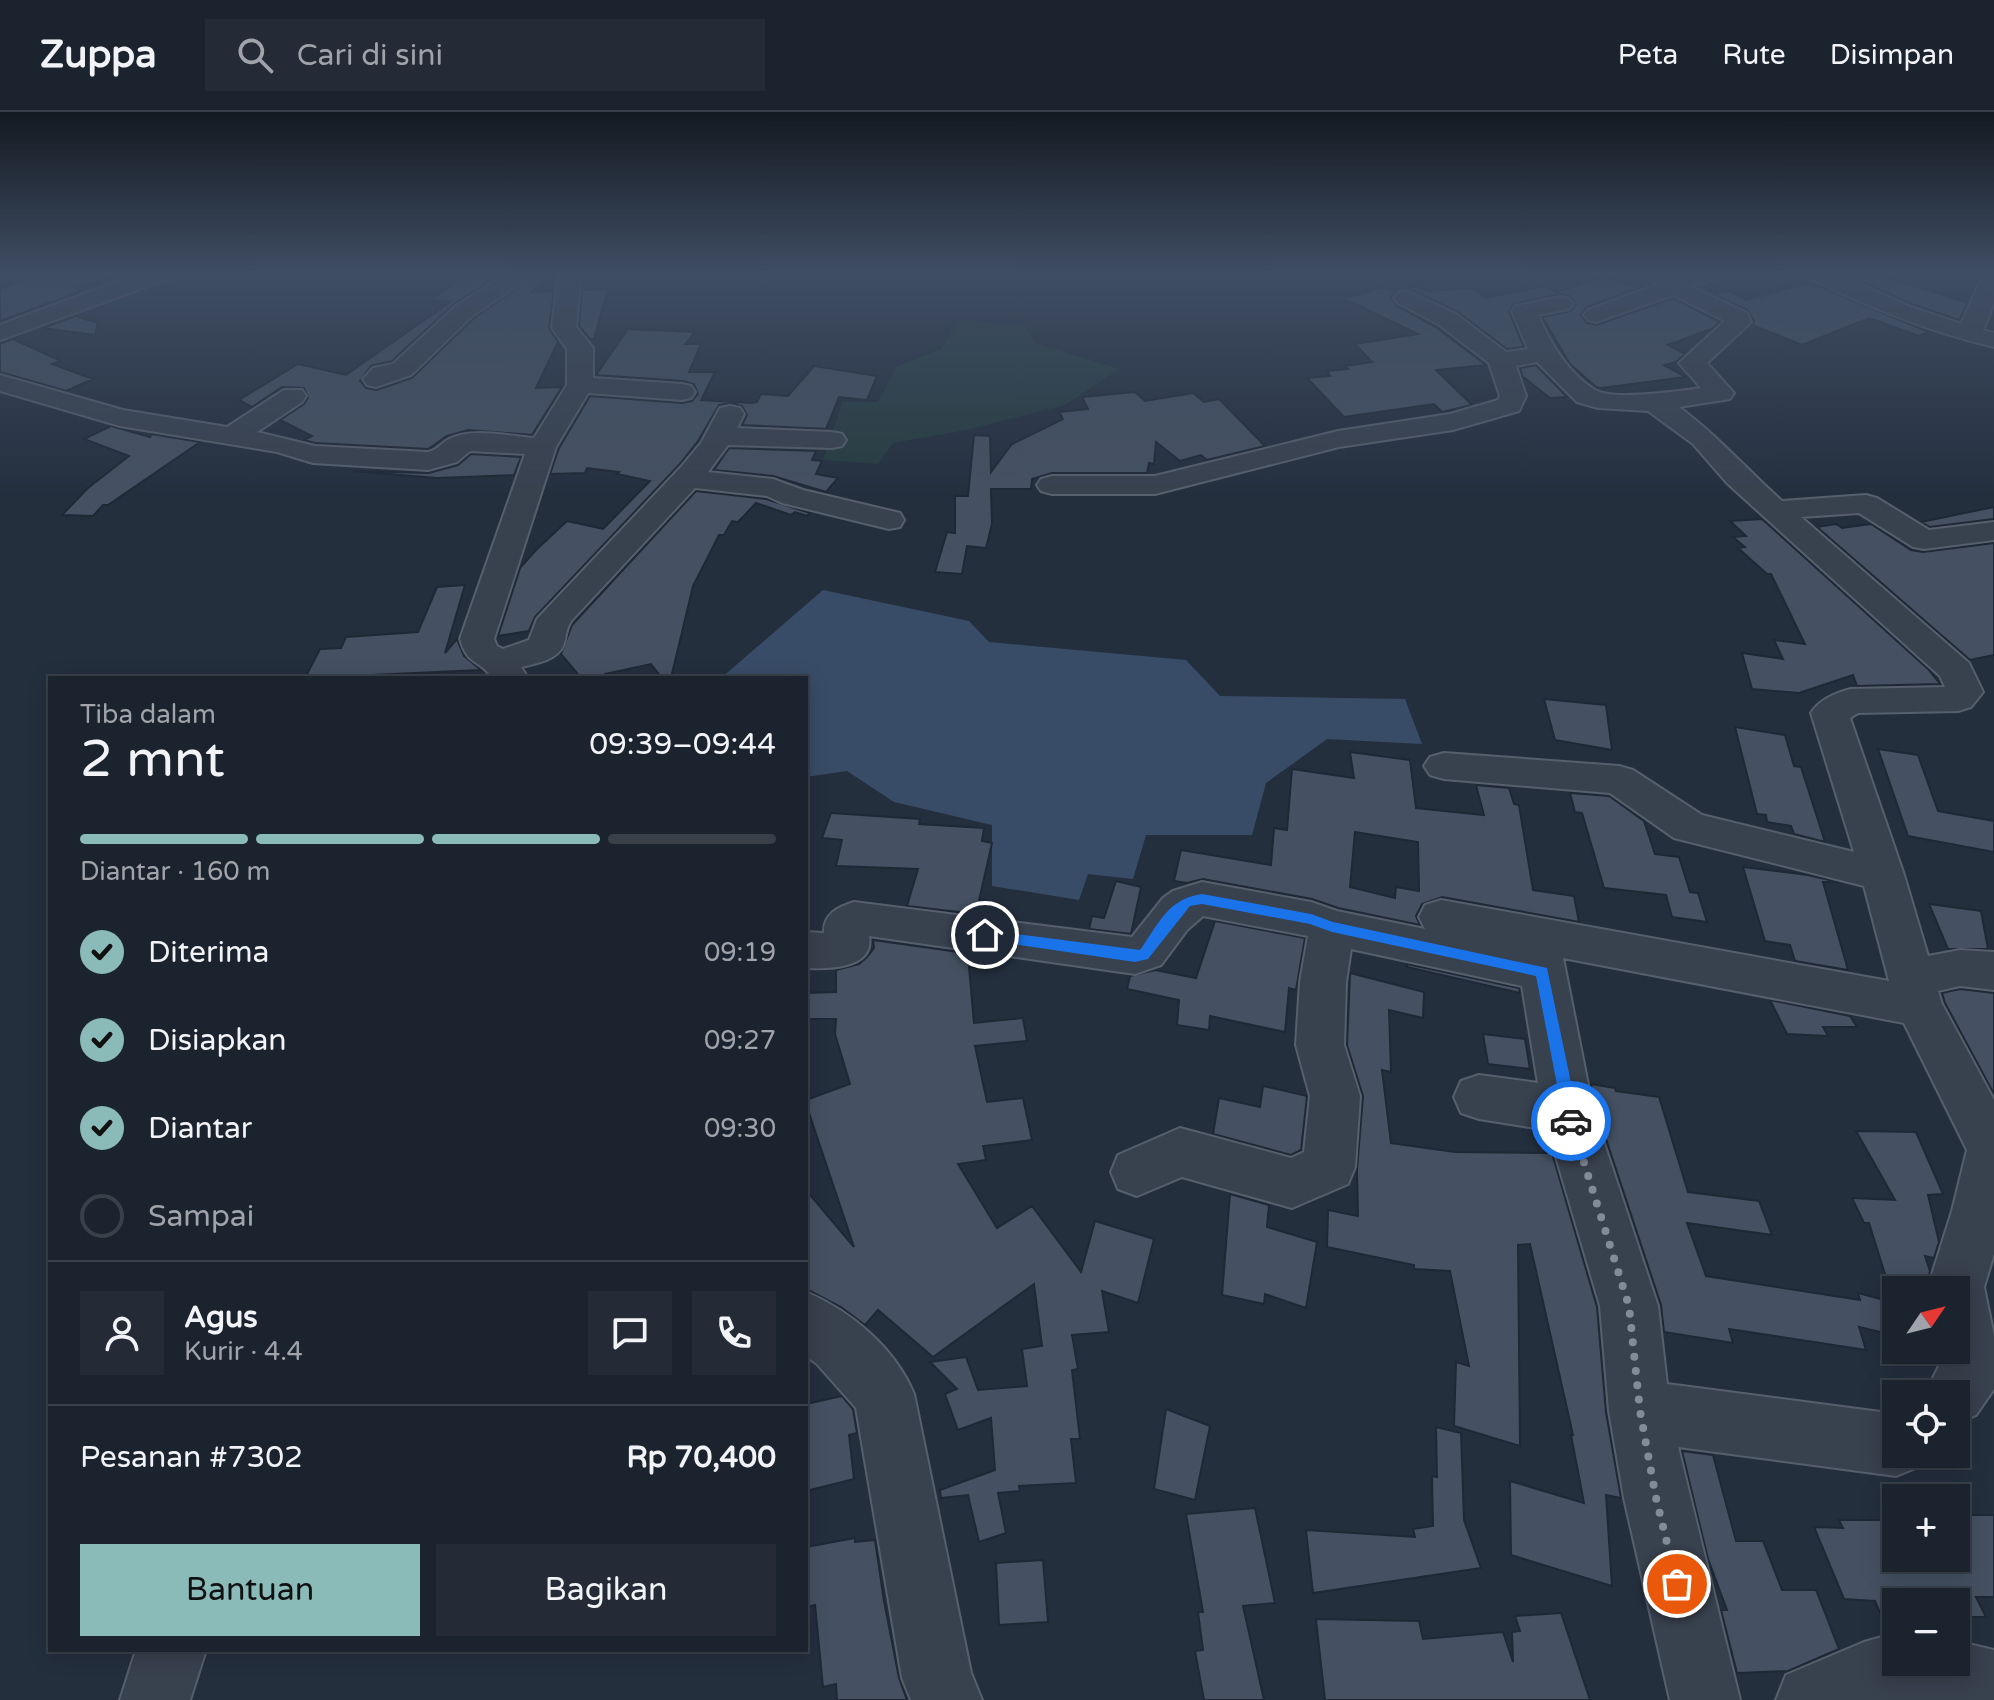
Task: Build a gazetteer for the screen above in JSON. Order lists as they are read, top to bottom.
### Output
{
  "north": "top right",
  "page": {
    "header": "Zuppa",
    "search": "Cari di sini",
    "nav": ["Peta", "Rute", "Disimpan"],
    "heading": ["2 mnt", "Tiba dalam", "09:39–09:44"],
    "panel": [
      "Agus",
      "Kurir · 4.4",
      "Pesanan #7302",
      "Rp 70,400"
    ],
    "bar": "Diantar · 160 m",
    "list": [
      ["Diterima", "09:19"],
      ["Disiapkan", "09:27"],
      ["Diantar", "09:30"],
      "Sampai"
    ],
    "map_buttons": ["+", "−"],
    "buttons": ["Bantuan", "Bagikan"]
  }
}
